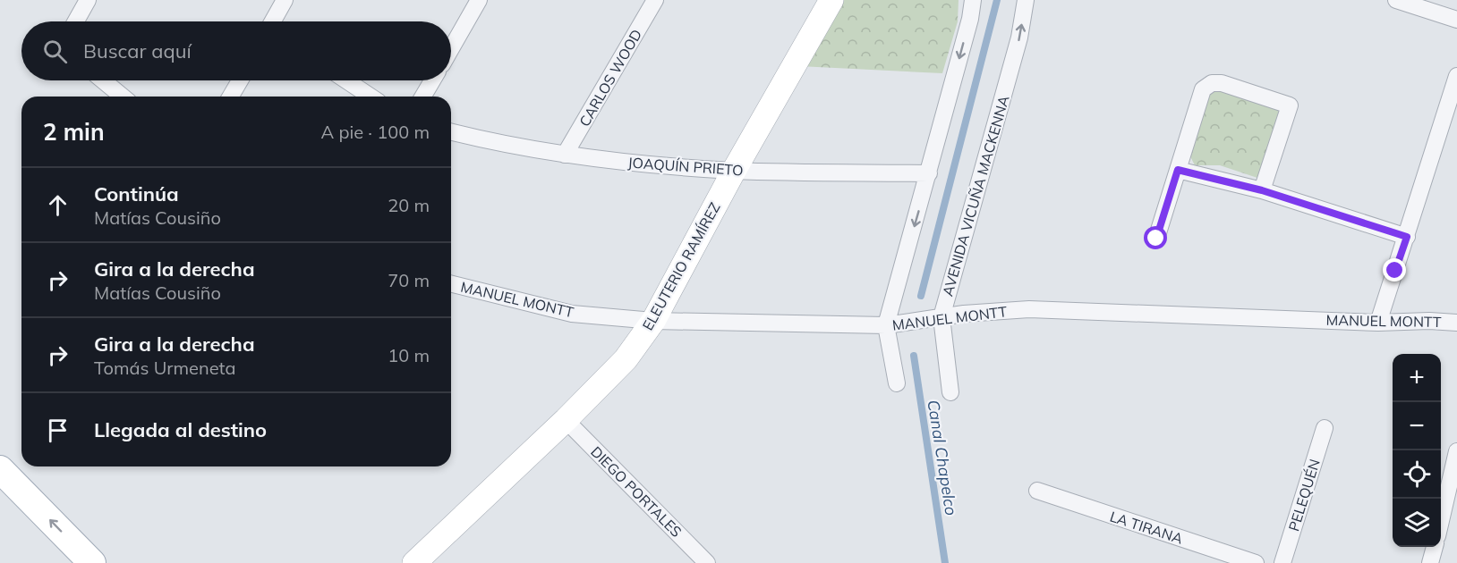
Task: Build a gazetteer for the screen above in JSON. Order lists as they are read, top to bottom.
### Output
{
  "streets": {
    "street": [
      "CARLOS WOOD",
      "JOAQUÍN PRIETO",
      "AVENIDA VICUÑA MACKENNA",
      "ELEUTERIO RAMÍREZ",
      "MANUEL MONTT",
      "DIEGO PORTALES",
      "PELEQUÉN",
      "LA TIRANA"
    ]
  },
  "crossings": [
    ["CARLOS WOOD", "JOAQUÍN PRIETO"],
    ["JOAQUÍN PRIETO", "ELEUTERIO RAMÍREZ"],
    ["AVENIDA VICUÑA MACKENNA", "MANUEL MONTT"],
    ["ELEUTERIO RAMÍREZ", "MANUEL MONTT"],
    ["ELEUTERIO RAMÍREZ", "DIEGO PORTALES"]
  ],
  "water": ["Canal Chapelco"],
  "page": {
    "search": "Buscar aquí",
    "heading": ["2 min", "A pie · 100 m"],
    "list": [
      ["Continúa", "Matías Cousiño", "20 m"],
      ["Gira a la derecha", "Matías Cousiño", "70 m"],
      ["Gira a la derecha", "Tomás Urmeneta", "10 m"],
      "Llegada al destino"
    ],
    "map_buttons": ["+", "−"]
  }
}
